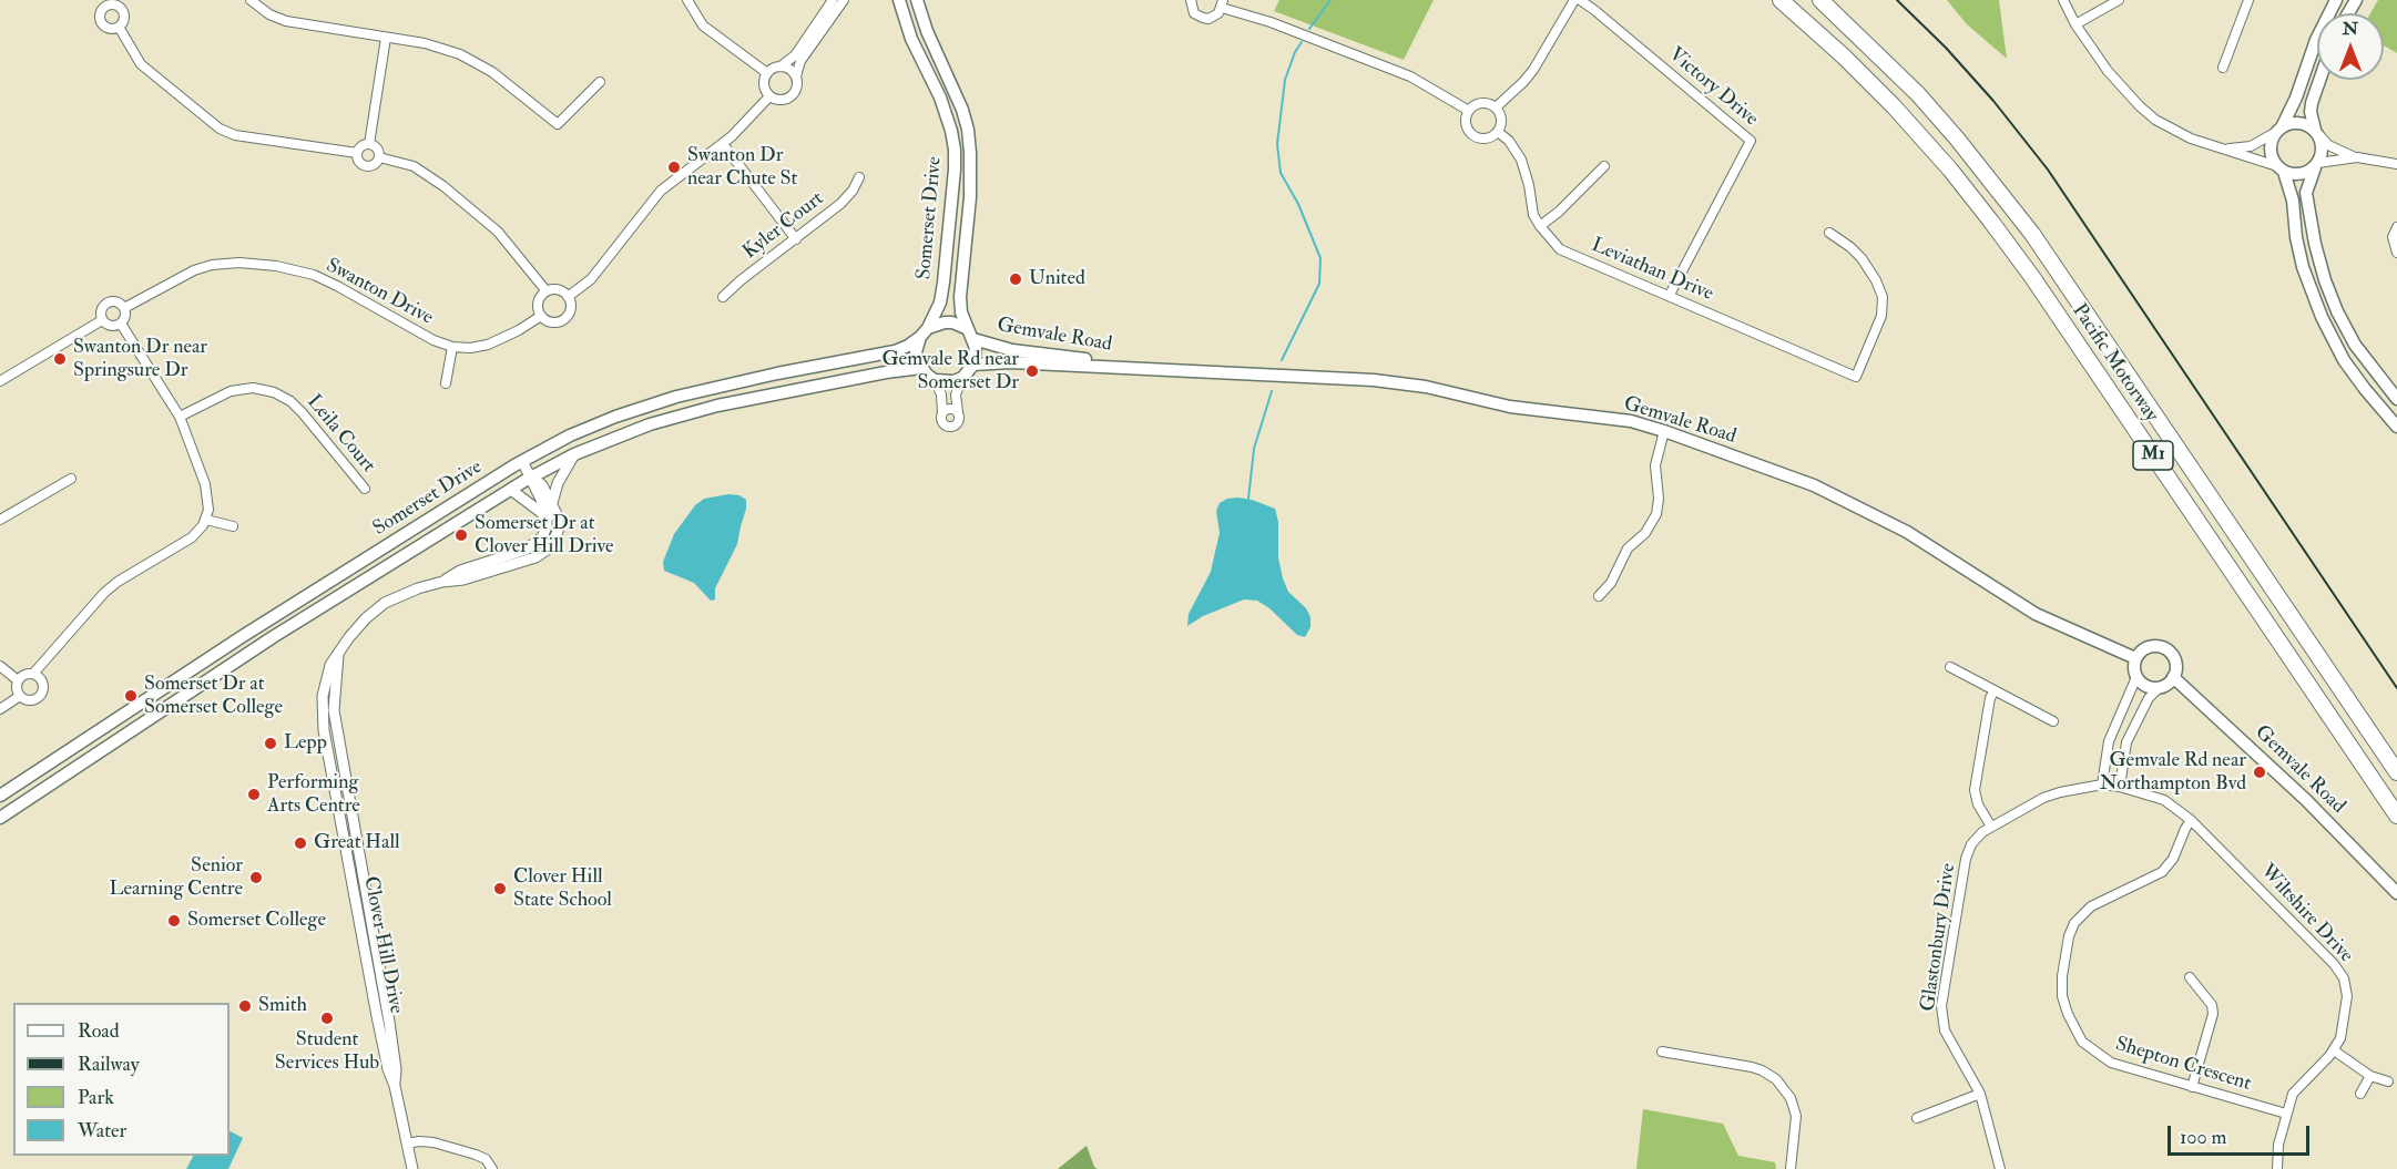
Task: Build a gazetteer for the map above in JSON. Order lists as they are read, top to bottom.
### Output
{
  "streets": {
    "highway": ["Pacific Motorway", "M1"],
    "main road": ["Somerset Drive", "Gemvale Road"],
    "street": [
      "Victory Drive",
      "Kyler Court",
      "Leviathan Drive",
      "Swanton Drive",
      "Leila Court",
      "Wiltshire Drive",
      "Glastonbury Drive",
      "Clover Hill Drive",
      "Shepton Crescent"
    ]
  },
  "crossings": [
    ["Victory Drive", "Leviathan Drive"],
    ["Somerset Drive", "Gemvale Road"],
    ["Somerset Drive", "Clover Hill Drive"],
    ["Wiltshire Drive", "Glastonbury Drive"],
    ["Wiltshire Drive", "Shepton Crescent"]
  ],
  "places": [
    "Swanton Dr near Chute St",
    "United",
    "Swanton Dr near Springsure Dr",
    "Gemvale Rd near Somerset Dr",
    "Somerset Dr at Clover Hill Drive",
    "Somerset Dr at Somerset College",
    "Lepp",
    "Gemvale Rd near Northampton Bvd",
    "Performing Arts Centre",
    "Great Hall",
    "Senior Learning Centre",
    "Clover Hill State School",
    "Somerset College",
    "Smith",
    "Student Services Hub"
  ],
  "legend": [
    "Road",
    "Railway",
    "Park",
    "Water"
  ],
  "scale_bar": "100 m",
  "north": "top"
}
